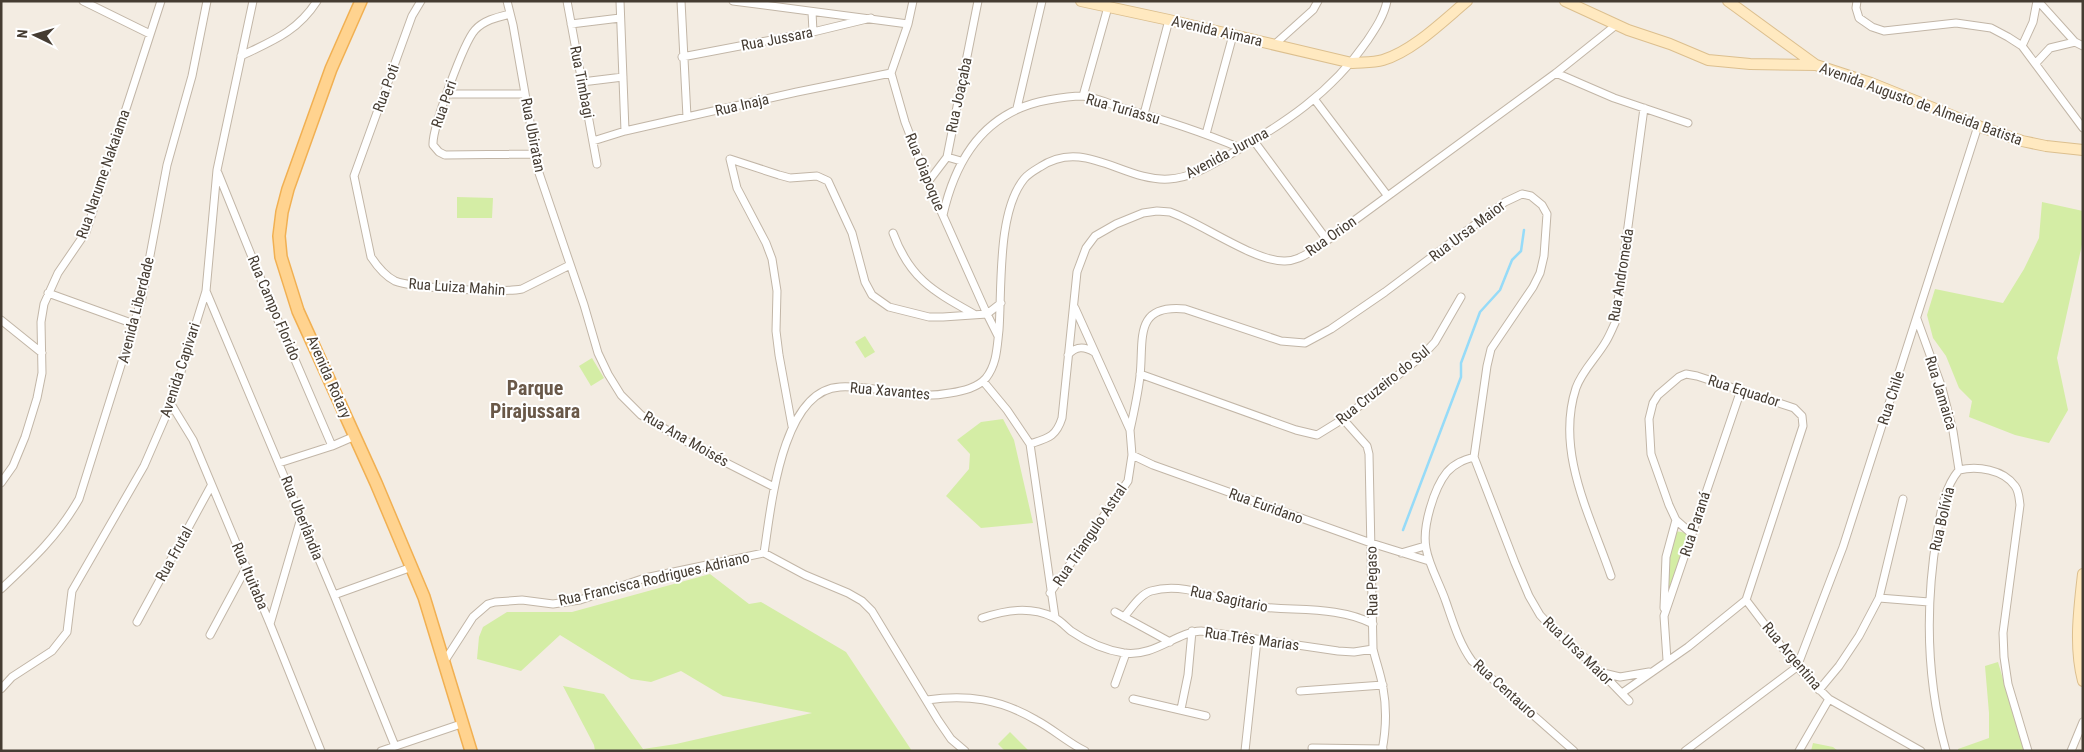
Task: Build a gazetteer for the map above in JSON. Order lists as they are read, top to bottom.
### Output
{
  "streets": {
    "main road": ["Avenida Aimara", "Avenida Augusto de Almeida Batista", "Avenida Rotary"],
    "street": [
      "Rua Jussara",
      "Rua Timbagi",
      "Rua Poti",
      "Rua Joaçaba",
      "Rua Peri",
      "Rua Inaja",
      "Rua Turiassu",
      "Rua Ubiratan",
      "Avenida Juruna",
      "Rua Oiapoque",
      "Rua Narume Nakaiama",
      "Rua Ursa Maior",
      "Rua Orion",
      "Rua Andromeda",
      "Rua Luiza Mahin",
      "Rua Campo Florido",
      "Avenida Liberdade",
      "Avenida Capivari",
      "Rua Cruzeiro do Sul",
      "Rua Xavantes",
      "Rua Equador",
      "Rua Jamaica",
      "Rua Chile",
      "Rua Ana Moisés",
      "Rua Euridano",
      "Rua Uberlândia",
      "Rua Bolívia",
      "Rua Paraná",
      "Rua Triangulo Astral",
      "Rua Frutal",
      "Rua Ituitaba",
      "Rua Francisca Rodrigues Adriano",
      "Rua Pegaso",
      "Rua Sagitario",
      "Rua Três Marias",
      "Rua Argentina",
      "Rua Centauro"
    ]
  },
  "crossings": [
    ["Avenida Aimara", "Avenida Juruna"],
    ["Rua Timbagi", "Rua Inaja"],
    ["Rua Poti", "Rua Luiza Mahin"],
    ["Rua Joaçaba", "Rua Oiapoque"],
    ["Rua Peri", "Rua Ubiratan"],
    ["Avenida Augusto de Almeida Batista", "Rua Orion"],
    ["Avenida Augusto de Almeida Batista", "Rua Chile"],
    ["Rua Inaja", "Rua Oiapoque"],
    ["Rua Turiassu", "Avenida Juruna"],
    ["Rua Turiassu", "Rua Oiapoque"],
    ["Rua Ubiratan", "Rua Luiza Mahin"],
    ["Rua Ubiratan", "Rua Ana Moisés"],
    ["Avenida Juruna", "Rua Oiapoque"],
    ["Rua Ursa Maior", "Rua Cruzeiro do Sul"],
    ["Rua Ursa Maior", "Rua Triangulo Astral"],
    ["Rua Ursa Maior", "Rua Centauro"],
    ["Rua Orion", "Rua Triangulo Astral"],
    ["Rua Luiza Mahin", "Rua Ana Moisés"],
    ["Rua Campo Florido", "Avenida Capivari"],
    ["Avenida Capivari", "Rua Uberlândia"],
    ["Avenida Capivari", "Rua Ituitaba"],
    ["Avenida Rotary", "Rua Francisca Rodrigues Adriano"],
    ["Rua Cruzeiro do Sul", "Rua Pegaso"],
    ["Rua Equador", "Rua Paraná"],
    ["Rua Equador", "Rua Argentina"],
    ["Rua Jamaica", "Rua Chile"],
    ["Rua Jamaica", "Rua Bolívia"],
    ["Rua Chile", "Rua Argentina"],
    ["Rua Euridano", "Rua Triangulo Astral"],
    ["Rua Euridano", "Rua Pegaso"],
    ["Rua Euridano", "Rua Centauro"],
    ["Rua Frutal", "Rua Ituitaba"],
    ["Rua Pegaso", "Rua Sagitario"],
    ["Rua Pegaso", "Rua Três Marias"]
  ],
  "districts": ["Parque Pirajussara"],
  "north": "left"
}
